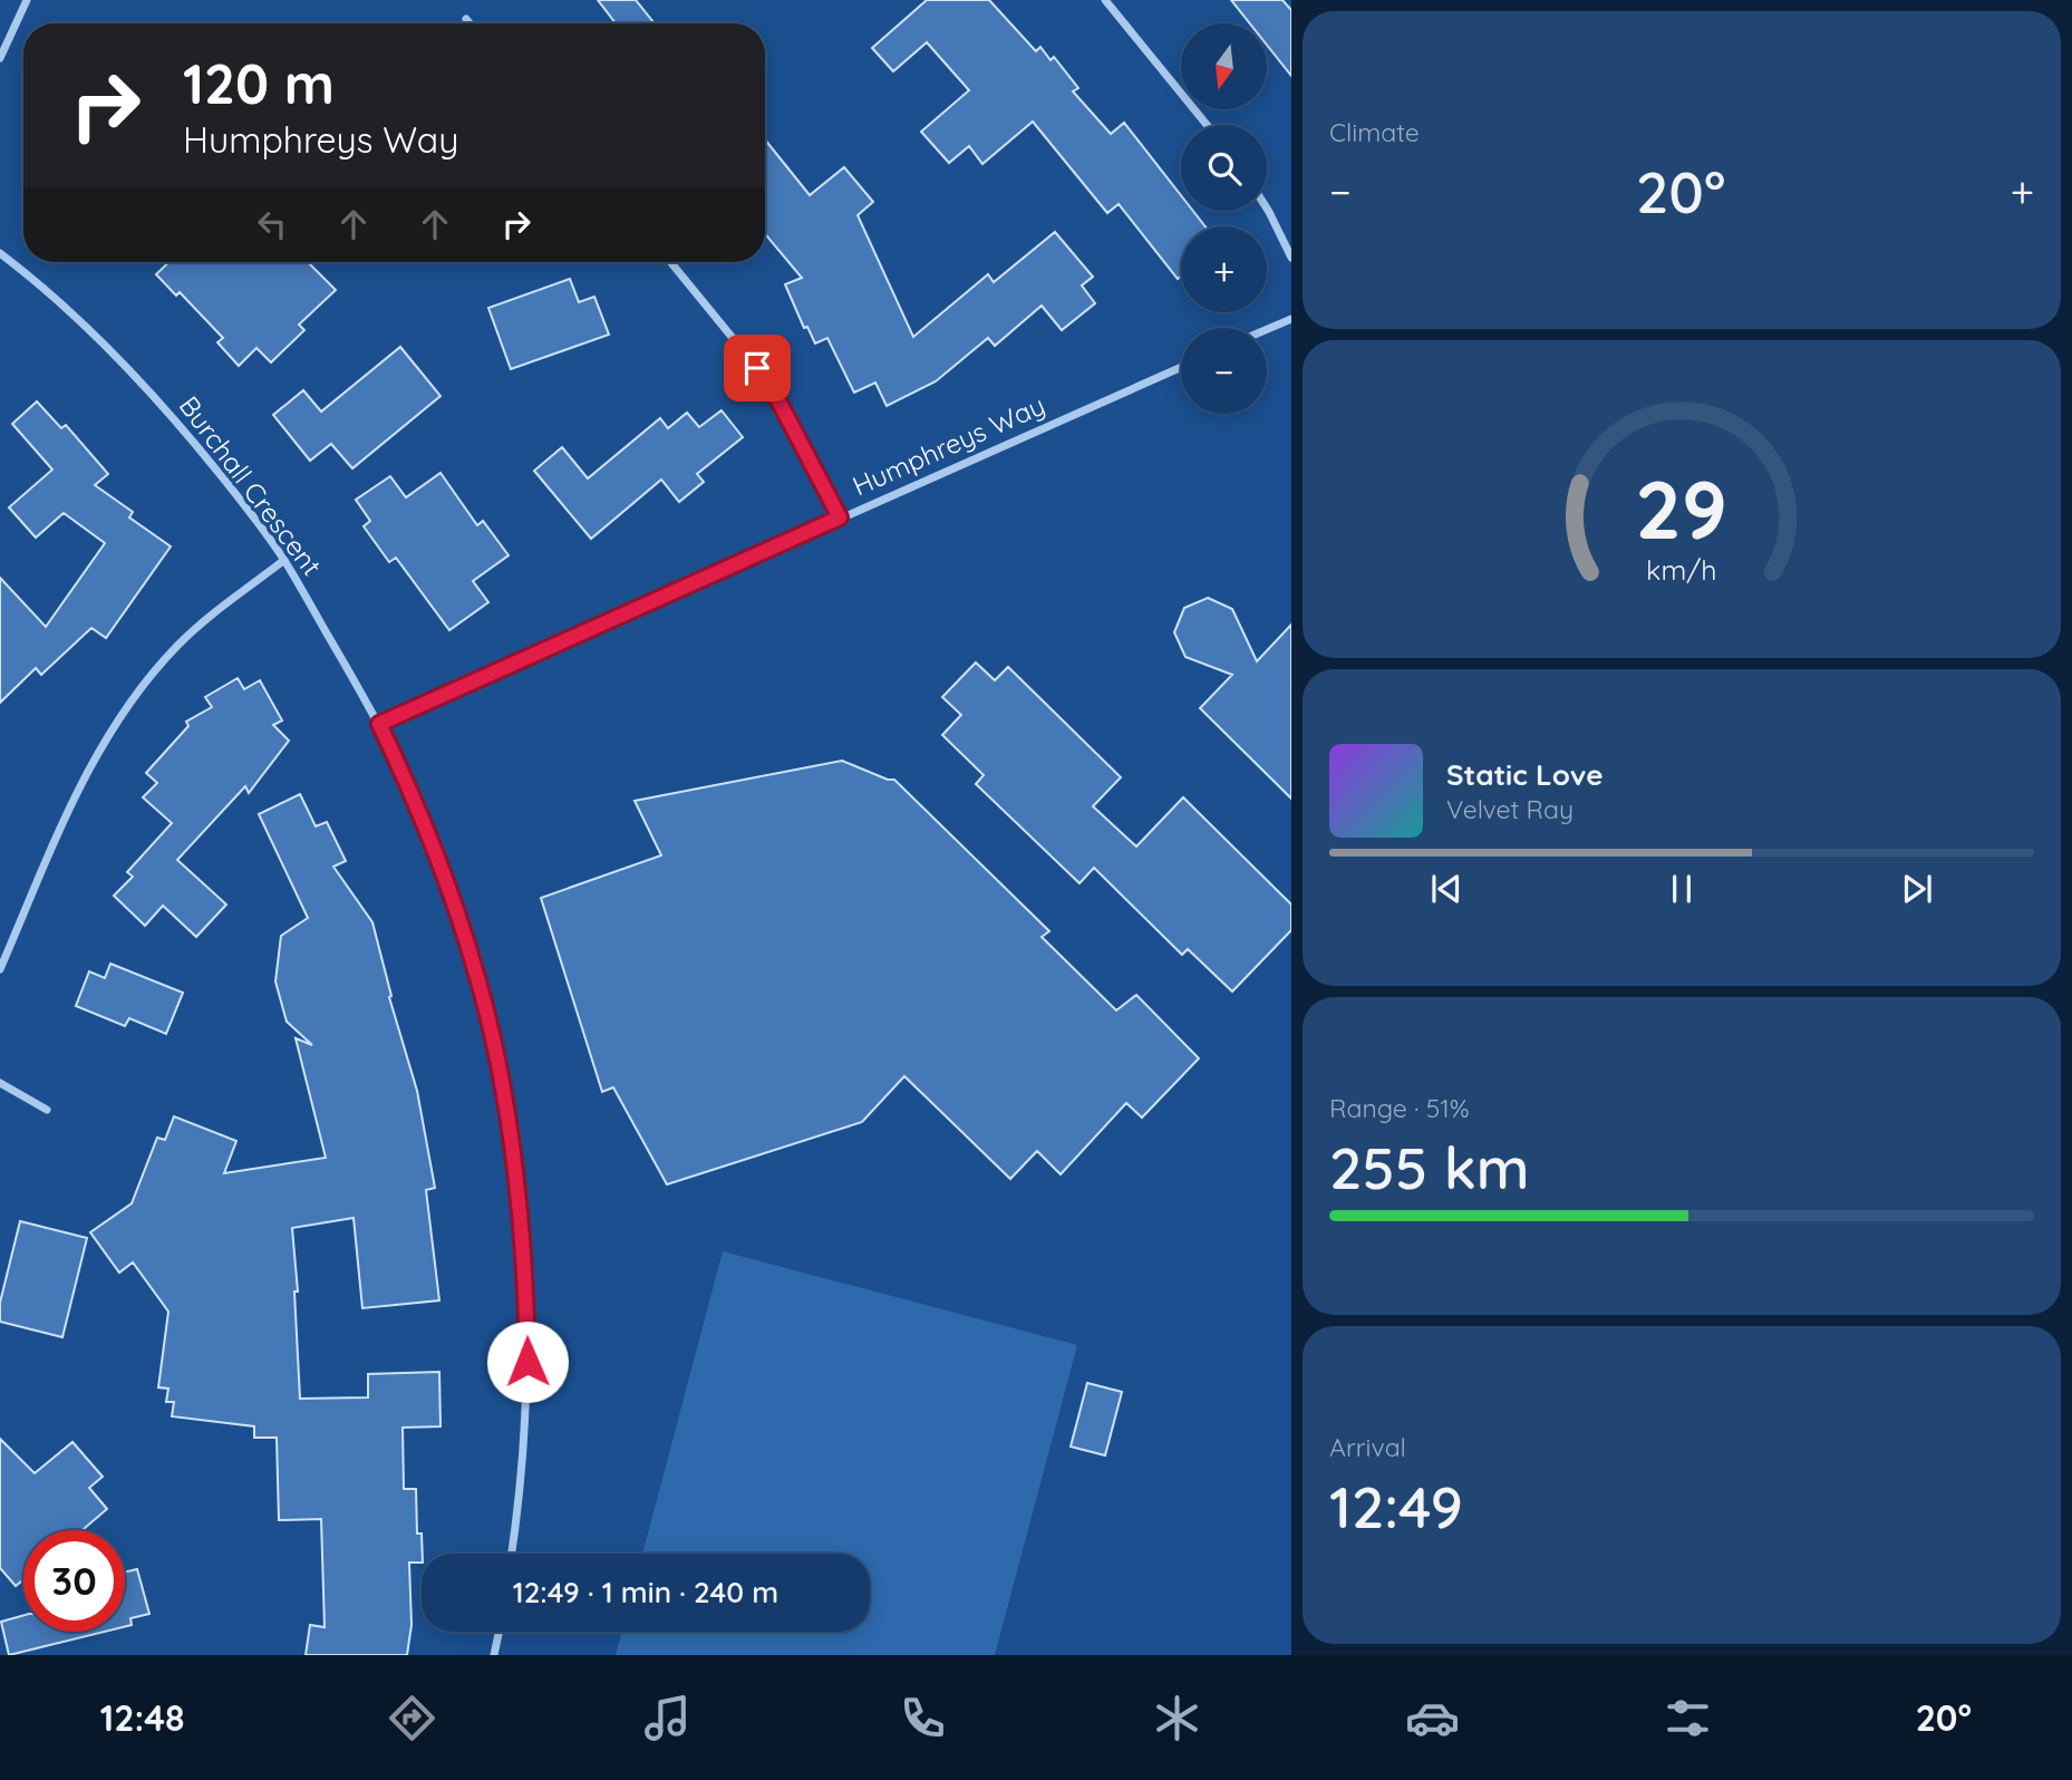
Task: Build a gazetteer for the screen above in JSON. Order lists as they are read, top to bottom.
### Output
{
  "streets": {
    "street": ["Humphreys Way", "Burchall Crescent"]
  },
  "crossings": [
    ["Humphreys Way", "Burchall Crescent"]
  ],
  "north": "bottom",
  "page": {
    "tile": [
      "Climate",
      ["Range · 51%", "255 km"],
      ["Arrival", "12:49"]
    ],
    "map_buttons": ["+", "−"],
    "turn": ["120 m", "Humphreys Way"],
    "heat": ["−", "20°", "+"],
    "song": ["Static Love", "Velvet Ray"],
    "limit": "30",
    "trip": "12:49 · 1 min · 240 m",
    "tabs": ["12:48", "20°"],
    "gauge": ["29", "km/h"]
  }
}
